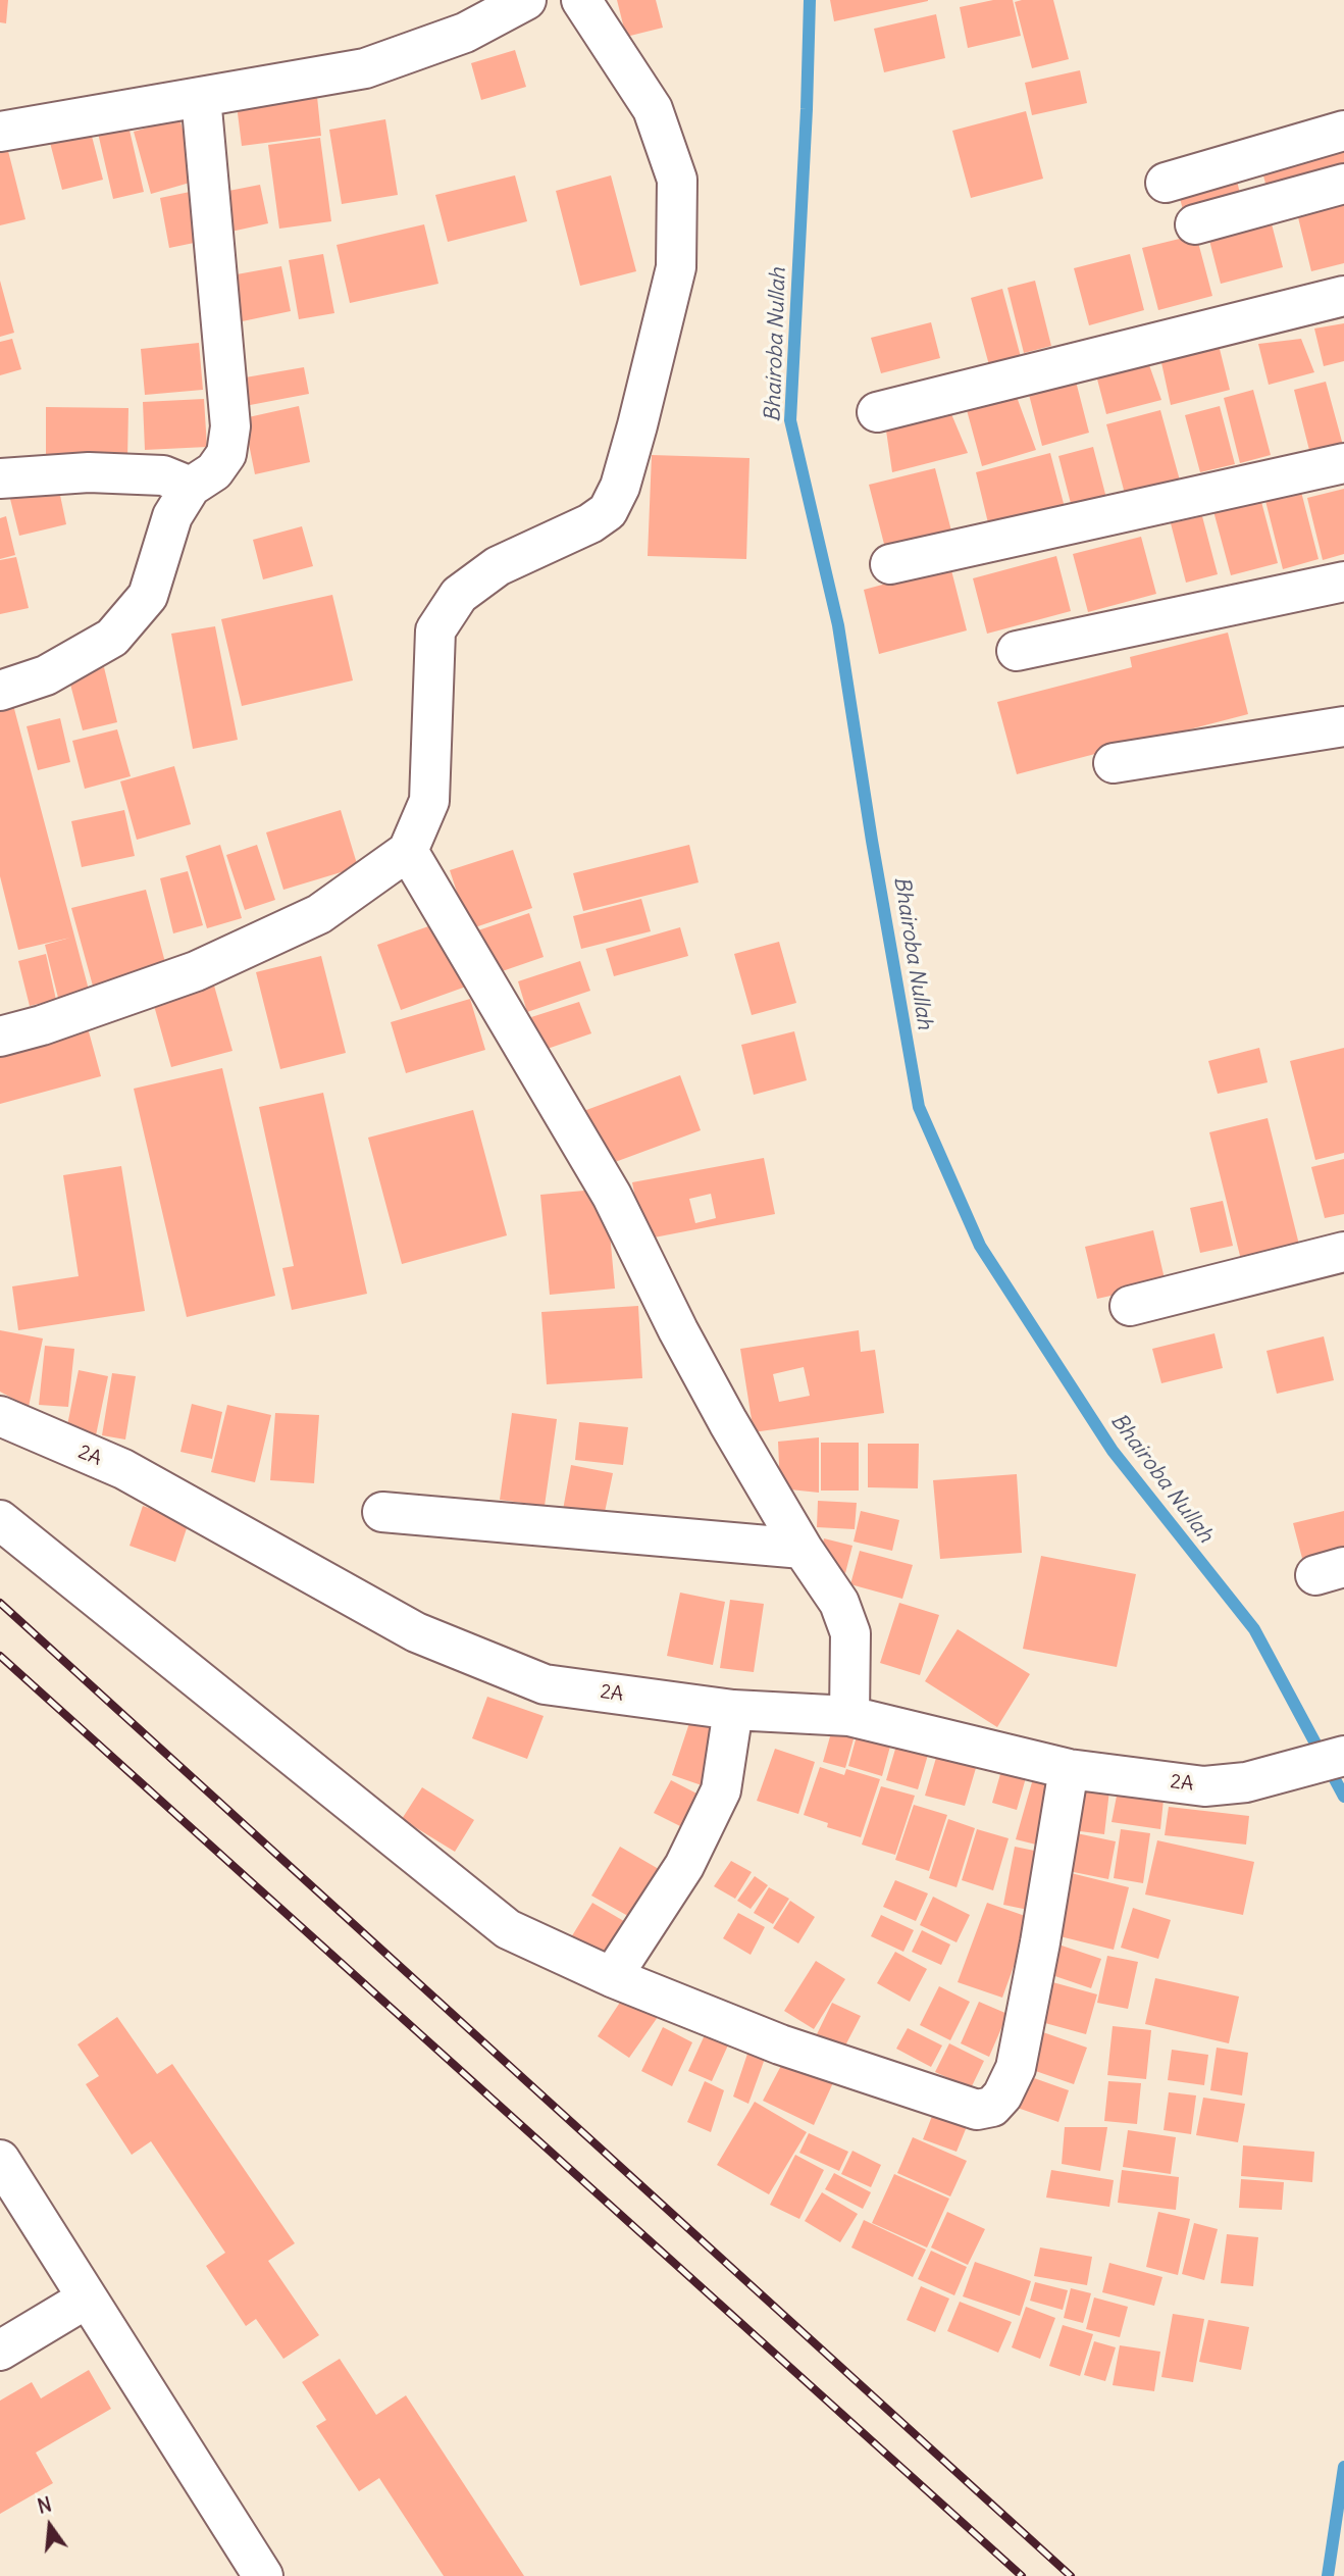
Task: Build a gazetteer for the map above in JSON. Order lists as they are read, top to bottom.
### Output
{
  "streets": {
    "street": ["2A"]
  },
  "water": ["Bhairoba Nullah"],
  "north": "top"
}
